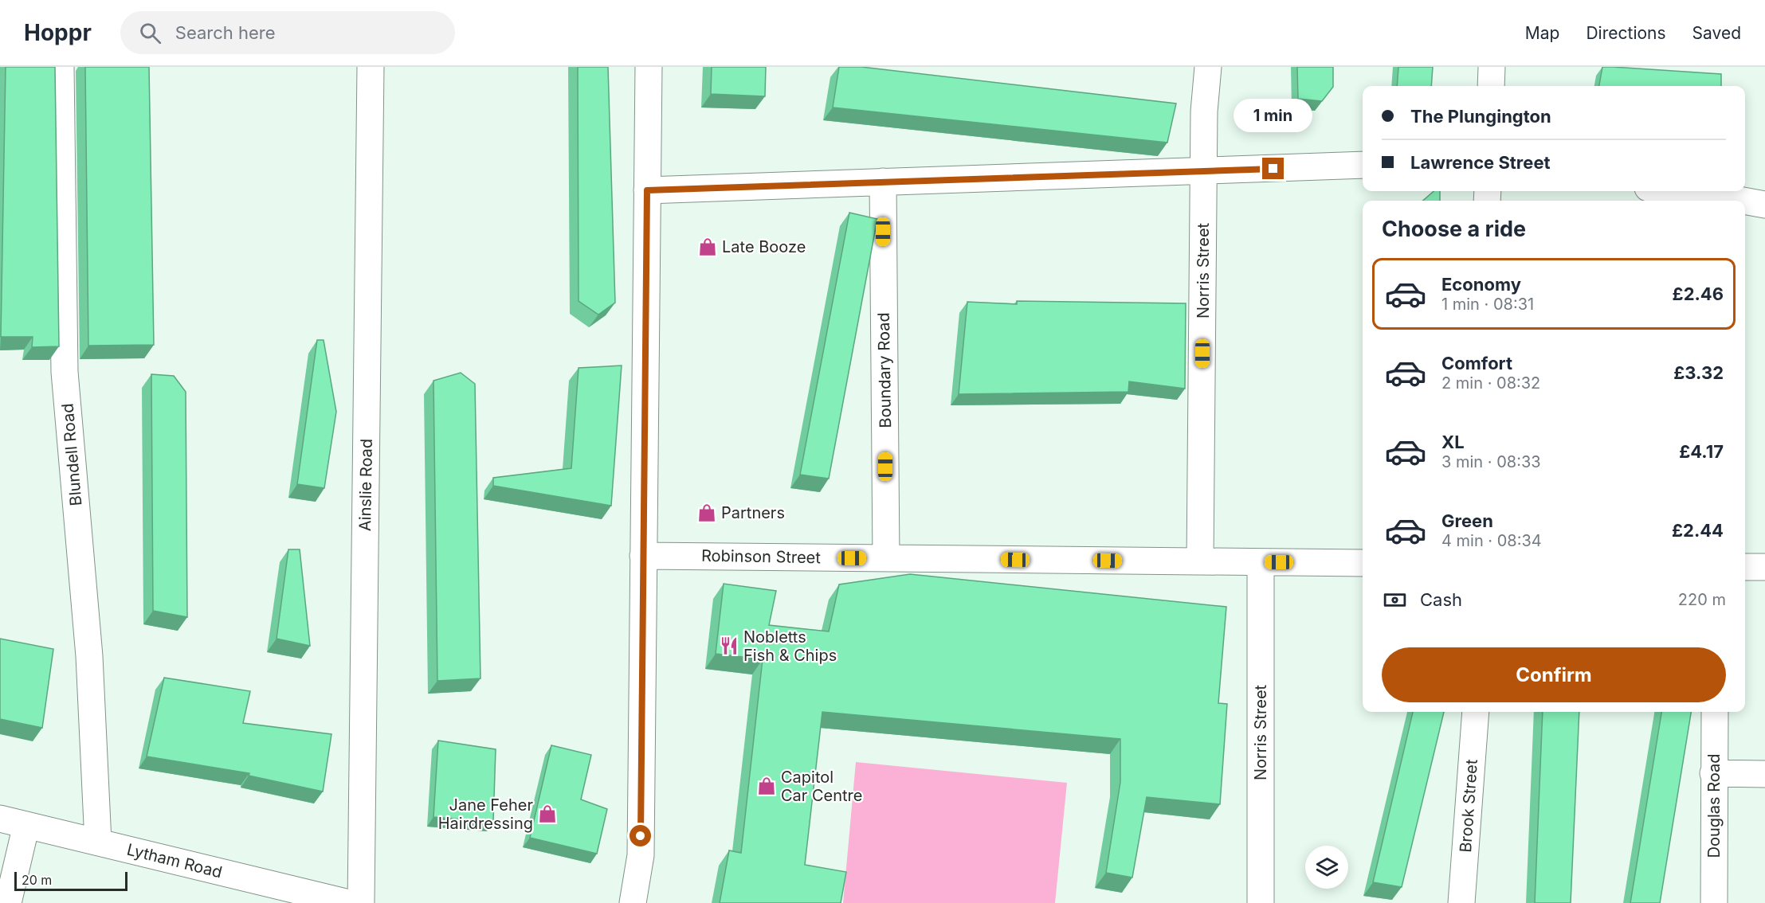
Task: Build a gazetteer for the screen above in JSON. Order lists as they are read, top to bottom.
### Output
{
  "streets": {
    "street": [
      "Norris Street",
      "Boundary Road",
      "Blundell Road",
      "Ainslie Road",
      "Robinson Street",
      "Brook Street",
      "Douglas Road",
      "Lytham Road"
    ]
  },
  "crossings": [
    ["Norris Street", "Robinson Street"],
    ["Boundary Road", "Robinson Street"],
    ["Blundell Road", "Lytham Road"]
  ],
  "places": {
    "shop": [
      "Late Booze",
      "Partners",
      "Capitol Car Centre",
      "Jane Feher Hairdressing"
    ],
    "restaurant": ["Nobletts Fish & Chips"]
  },
  "scale_bar": "20 m",
  "page": {
    "header": "Hoppr",
    "search": "Search here",
    "nav": ["Map", "Directions", "Saved"],
    "banner": ["The Plungington", "Lawrence Street"],
    "bubble": "1 min",
    "heading": "Choose a ride",
    "list": [
      {
        "name": "Economy",
        "note": "1 min · 08:31",
        "value": "£2.46"
      },
      {
        "name": "Comfort",
        "note": "2 min · 08:32",
        "value": "£3.32"
      },
      {
        "name": "XL",
        "note": "3 min · 08:33",
        "value": "£4.17"
      },
      {
        "name": "Green",
        "note": "4 min · 08:34",
        "value": "£2.44"
      }
    ],
    "pay": ["Cash", "220 m"],
    "buttons": "Confirm",
    "scale": "20 m"
  }
}
